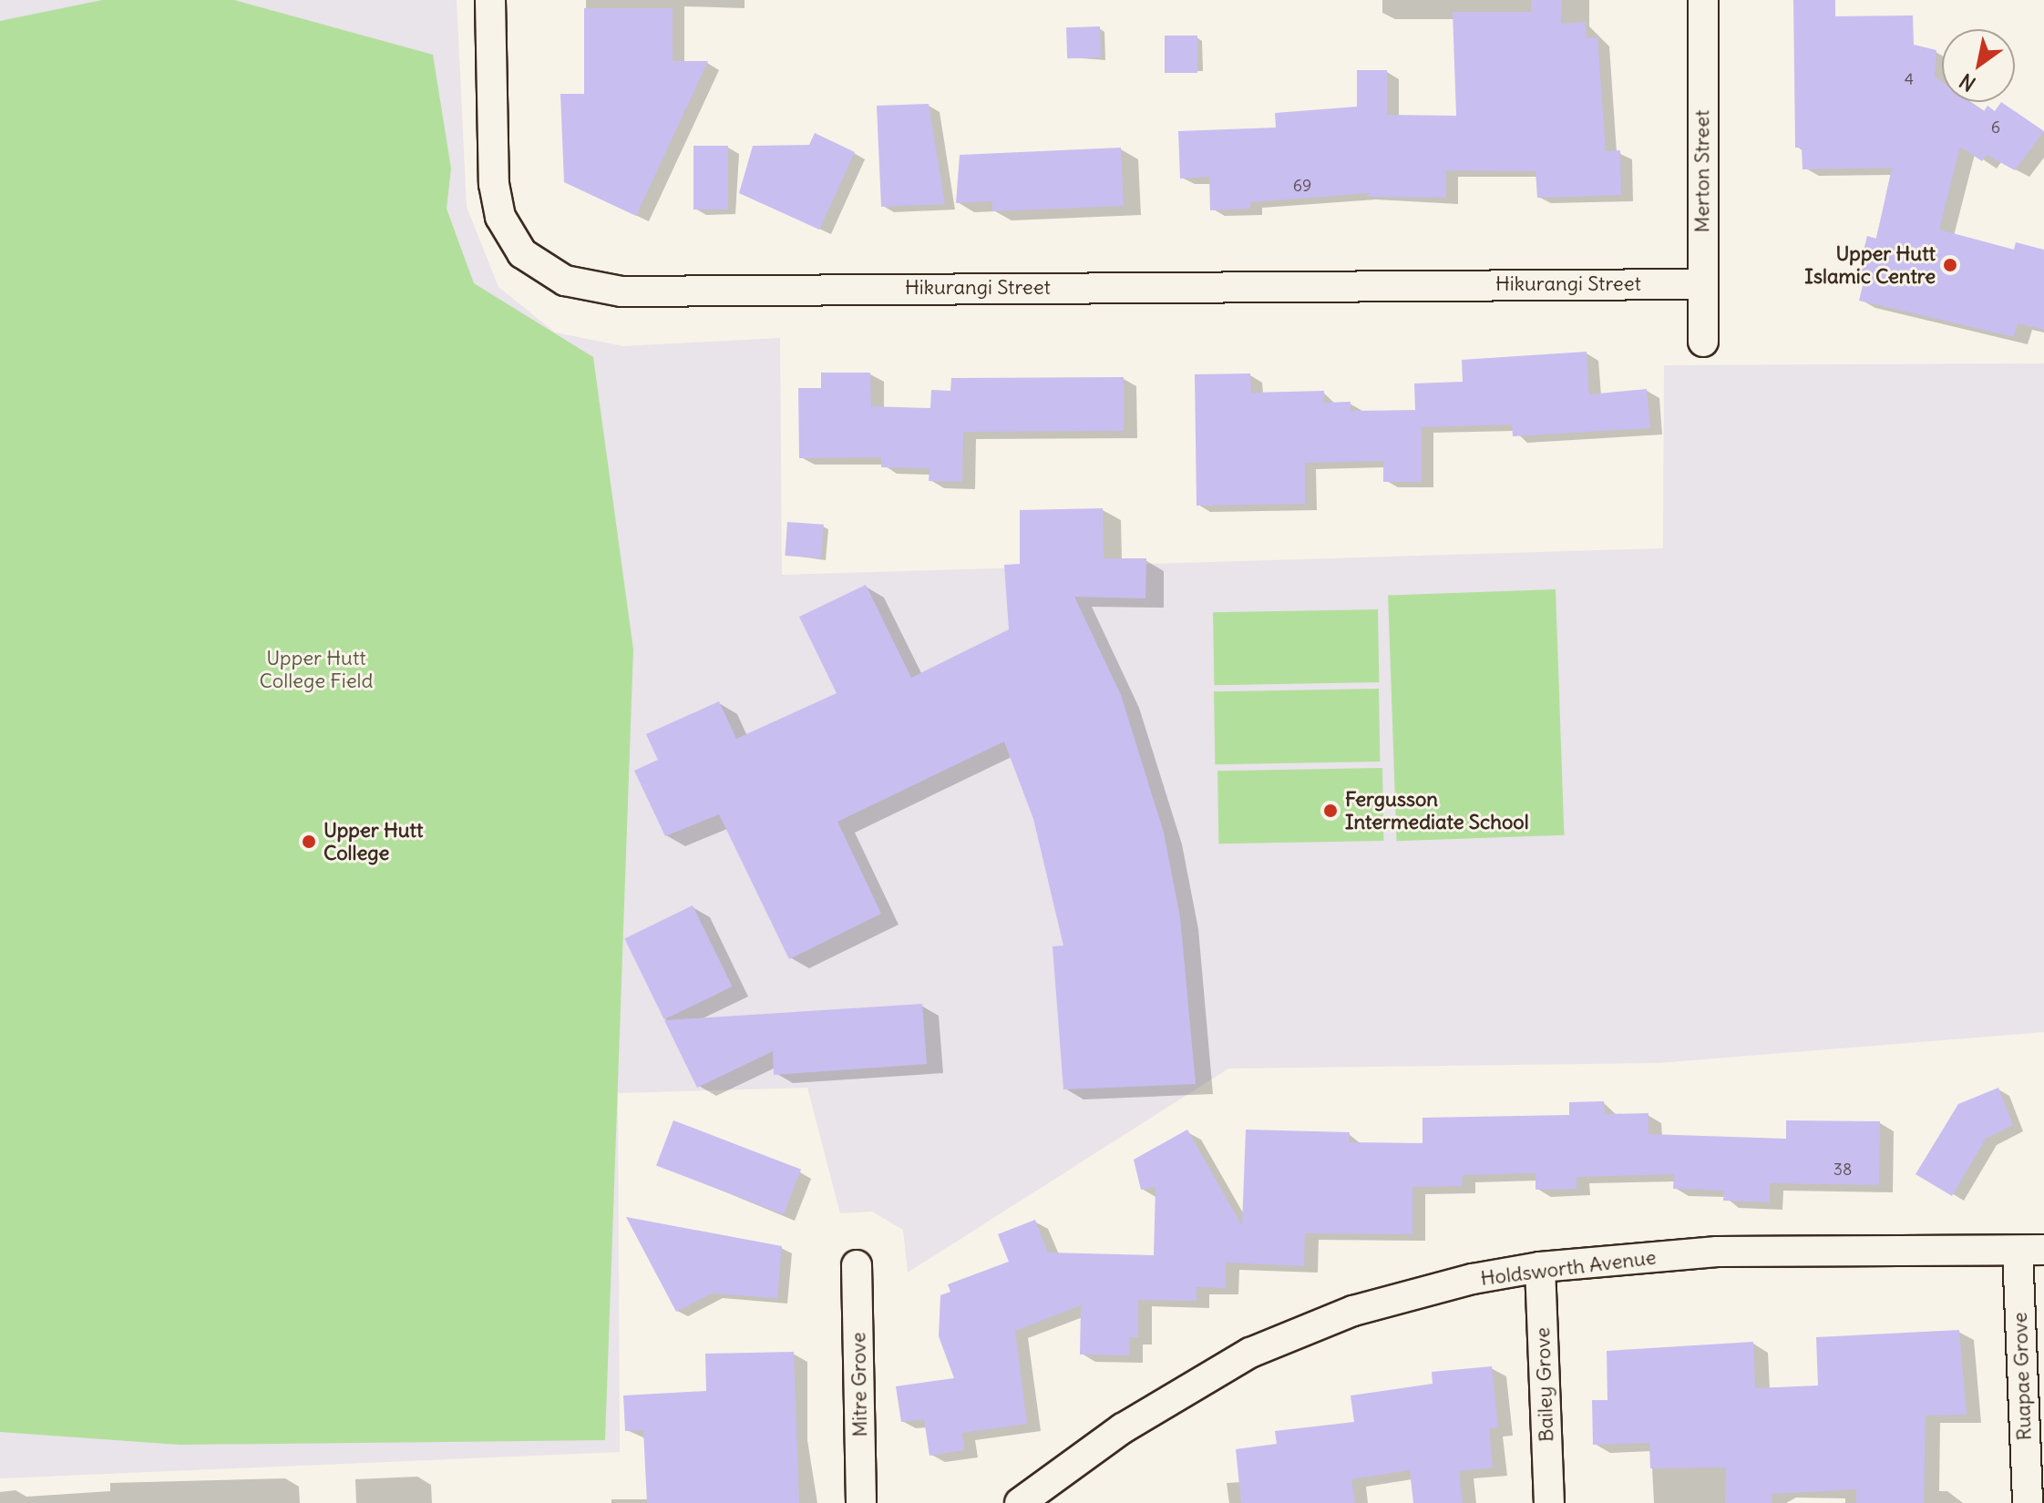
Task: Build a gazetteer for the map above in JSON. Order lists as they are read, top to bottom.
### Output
{
  "streets": {
    "street": [
      "Merton Street",
      "Hikurangi Street",
      "Holdsworth Avenue",
      "Ruapae Grove",
      "Mitre Grove",
      "Bailey Grove"
    ]
  },
  "crossings": [
    ["Merton Street", "Hikurangi Street"],
    ["Holdsworth Avenue", "Ruapae Grove"],
    ["Holdsworth Avenue", "Bailey Grove"]
  ],
  "parks": ["Upper Hutt College Field"],
  "places": ["Upper Hutt Islamic Centre", "Fergusson Intermediate School", "Upper Hutt College"],
  "house_numbers": [
    "4",
    "6",
    "69",
    "38"
  ],
  "north": "bottom left"
}
